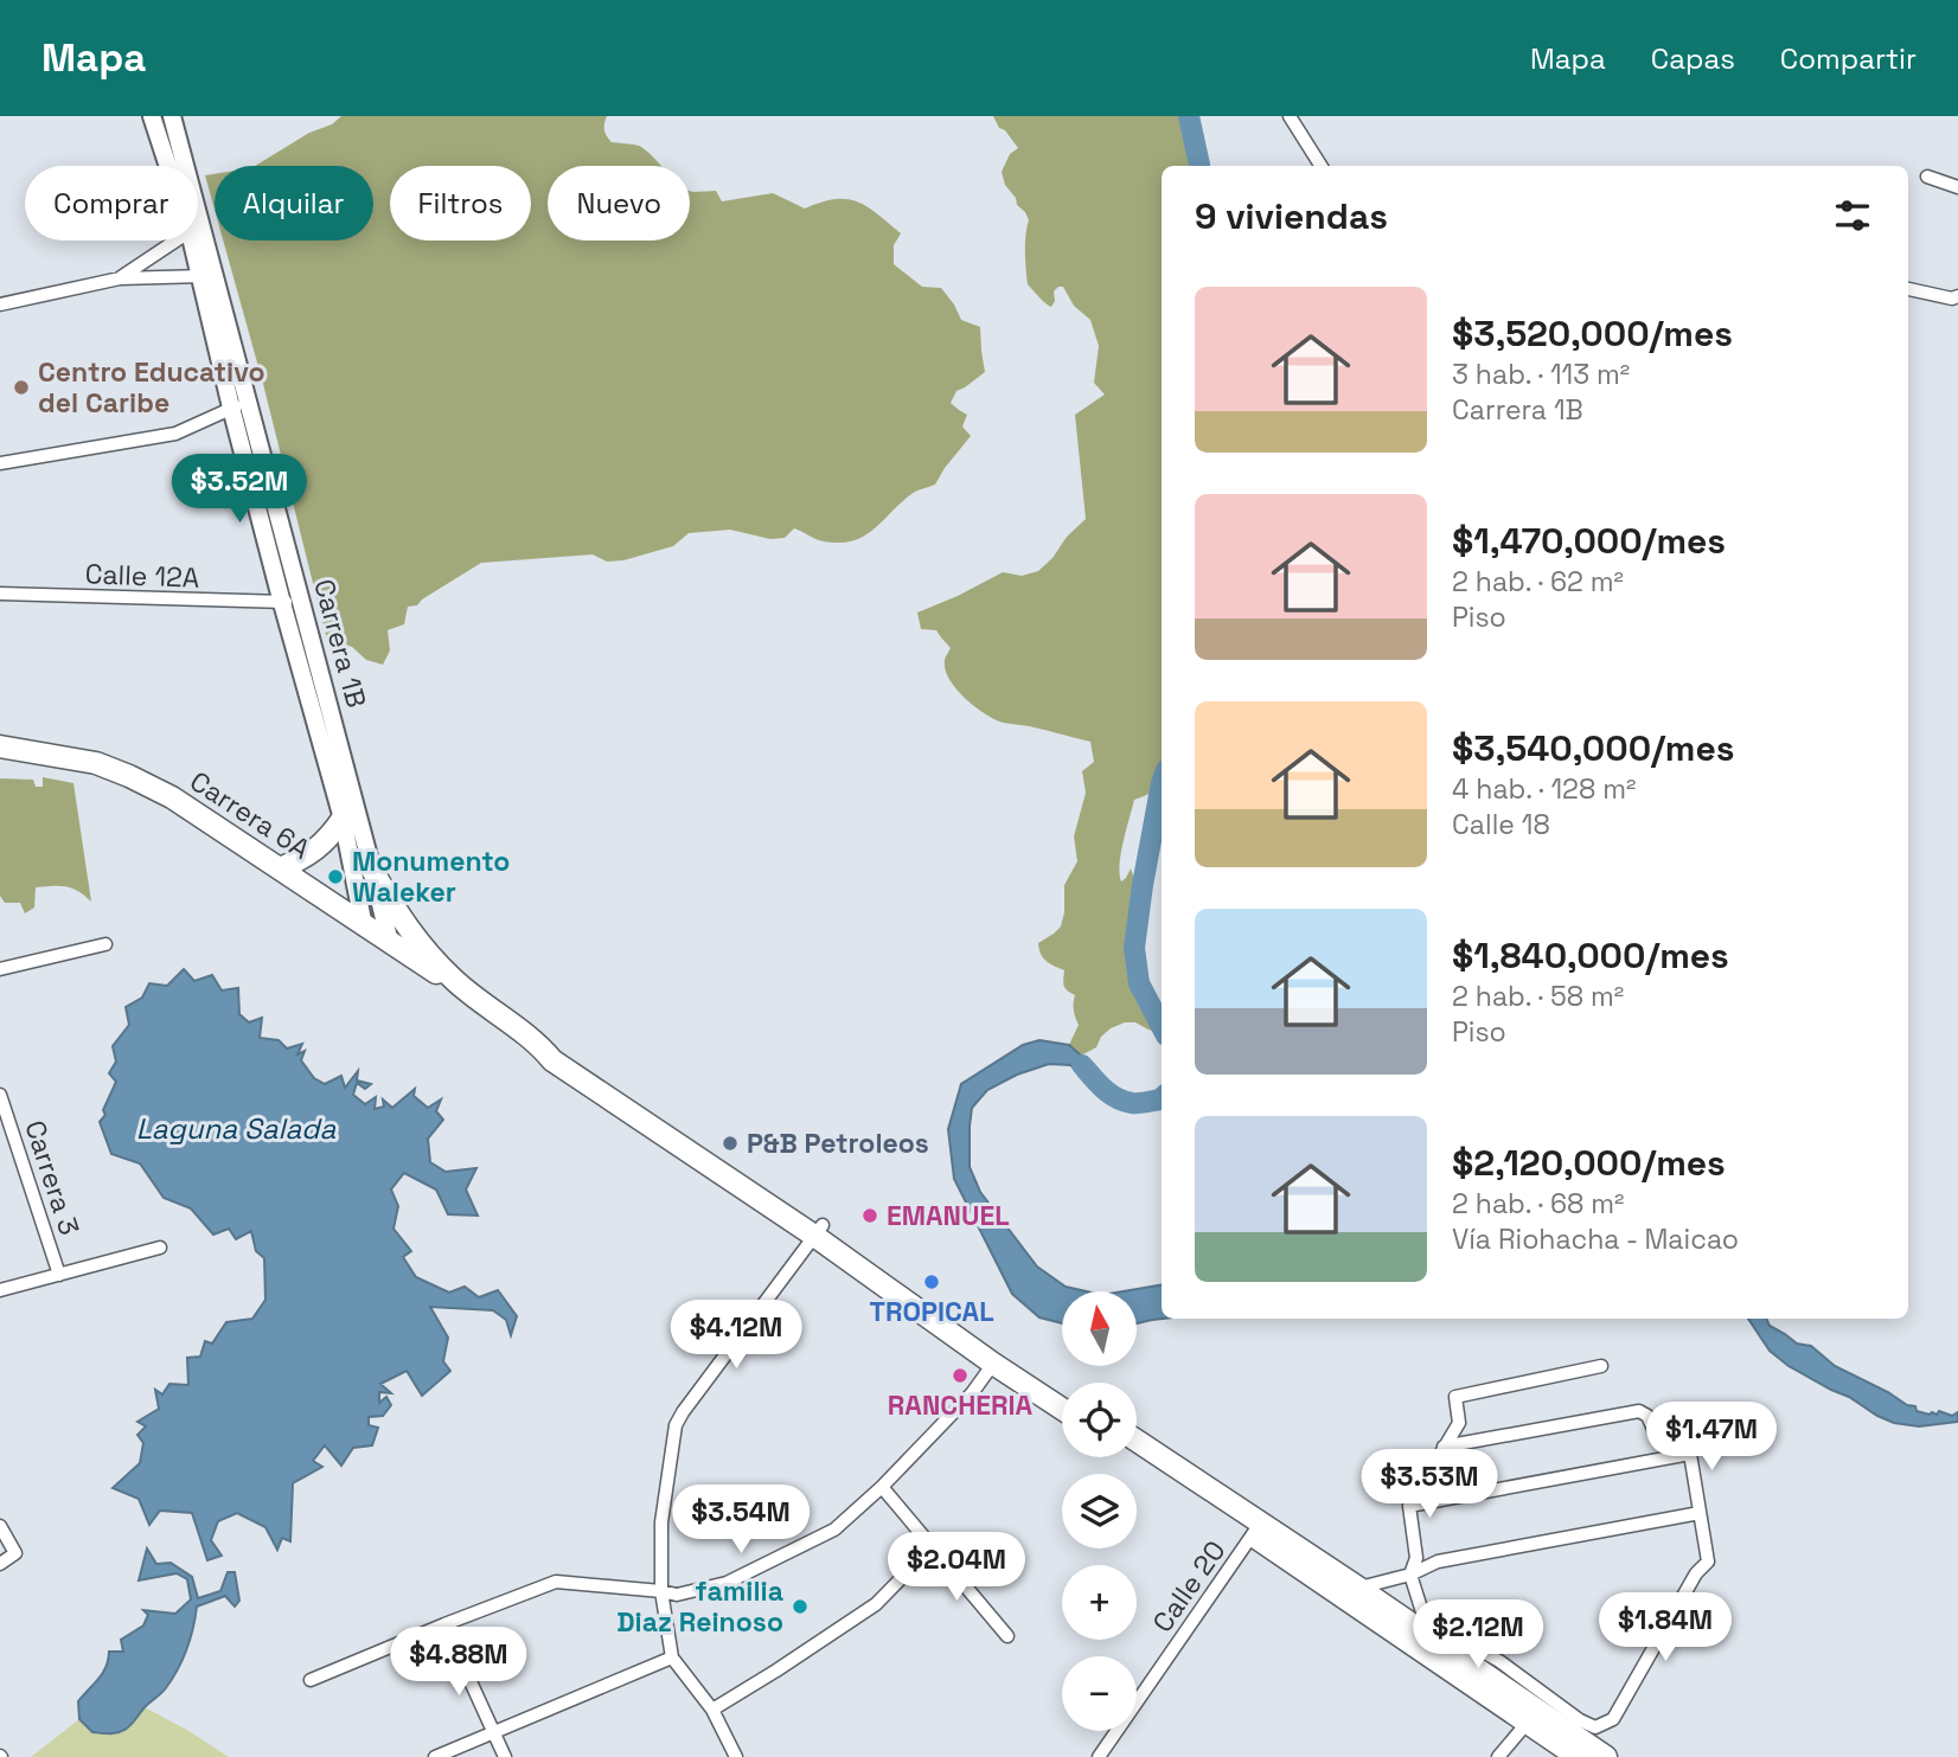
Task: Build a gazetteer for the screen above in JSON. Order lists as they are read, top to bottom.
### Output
{
  "streets": {
    "highway": ["Carrera 6A"],
    "street": [
      "Calle 12A",
      "Carrera 1B",
      "Carrera 3",
      "Calle 20"
    ]
  },
  "crossings": [
    ["Calle 12A", "Carrera 1B"],
    ["Carrera 1B", "Carrera 6A"]
  ],
  "water": ["Laguna Salada"],
  "places": [
    "Centro Educativo del Caribe",
    "Monumento Waleker",
    "P&B Petroleos",
    "EMANUEL",
    "TROPICAL",
    "RANCHERIA",
    "familia Diaz Reinoso"
  ],
  "north": "top",
  "page": {
    "header": "Mapa",
    "nav": ["Mapa", "Capas", "Compartir"],
    "chip": [
      "Comprar",
      "Alquilar",
      "Filtros",
      "Nuevo"
    ],
    "heading": "9 viviendas",
    "list": [
      {
        "name": "$3,520,000/mes",
        "note": "3 hab. · 113 m² · Carrera 1B"
      },
      {
        "name": "$1,470,000/mes",
        "note": "2 hab. · 62 m² · Piso"
      },
      {
        "name": "$3,540,000/mes",
        "note": "4 hab. · 128 m² · Calle 18"
      },
      {
        "name": "$1,840,000/mes",
        "note": "2 hab. · 58 m² · Piso"
      },
      {
        "name": "$2,120,000/mes",
        "note": "2 hab. · 68 m² · Vía Riohacha - Maicao"
      }
    ],
    "price": [
      "$3.52M",
      "$4.12M",
      "$1.47M",
      "$3.53M",
      "$3.54M",
      "$2.04M",
      "$1.84M",
      "$2.12M",
      "$4.88M"
    ],
    "map_buttons": ["+", "−"]
  }
}
